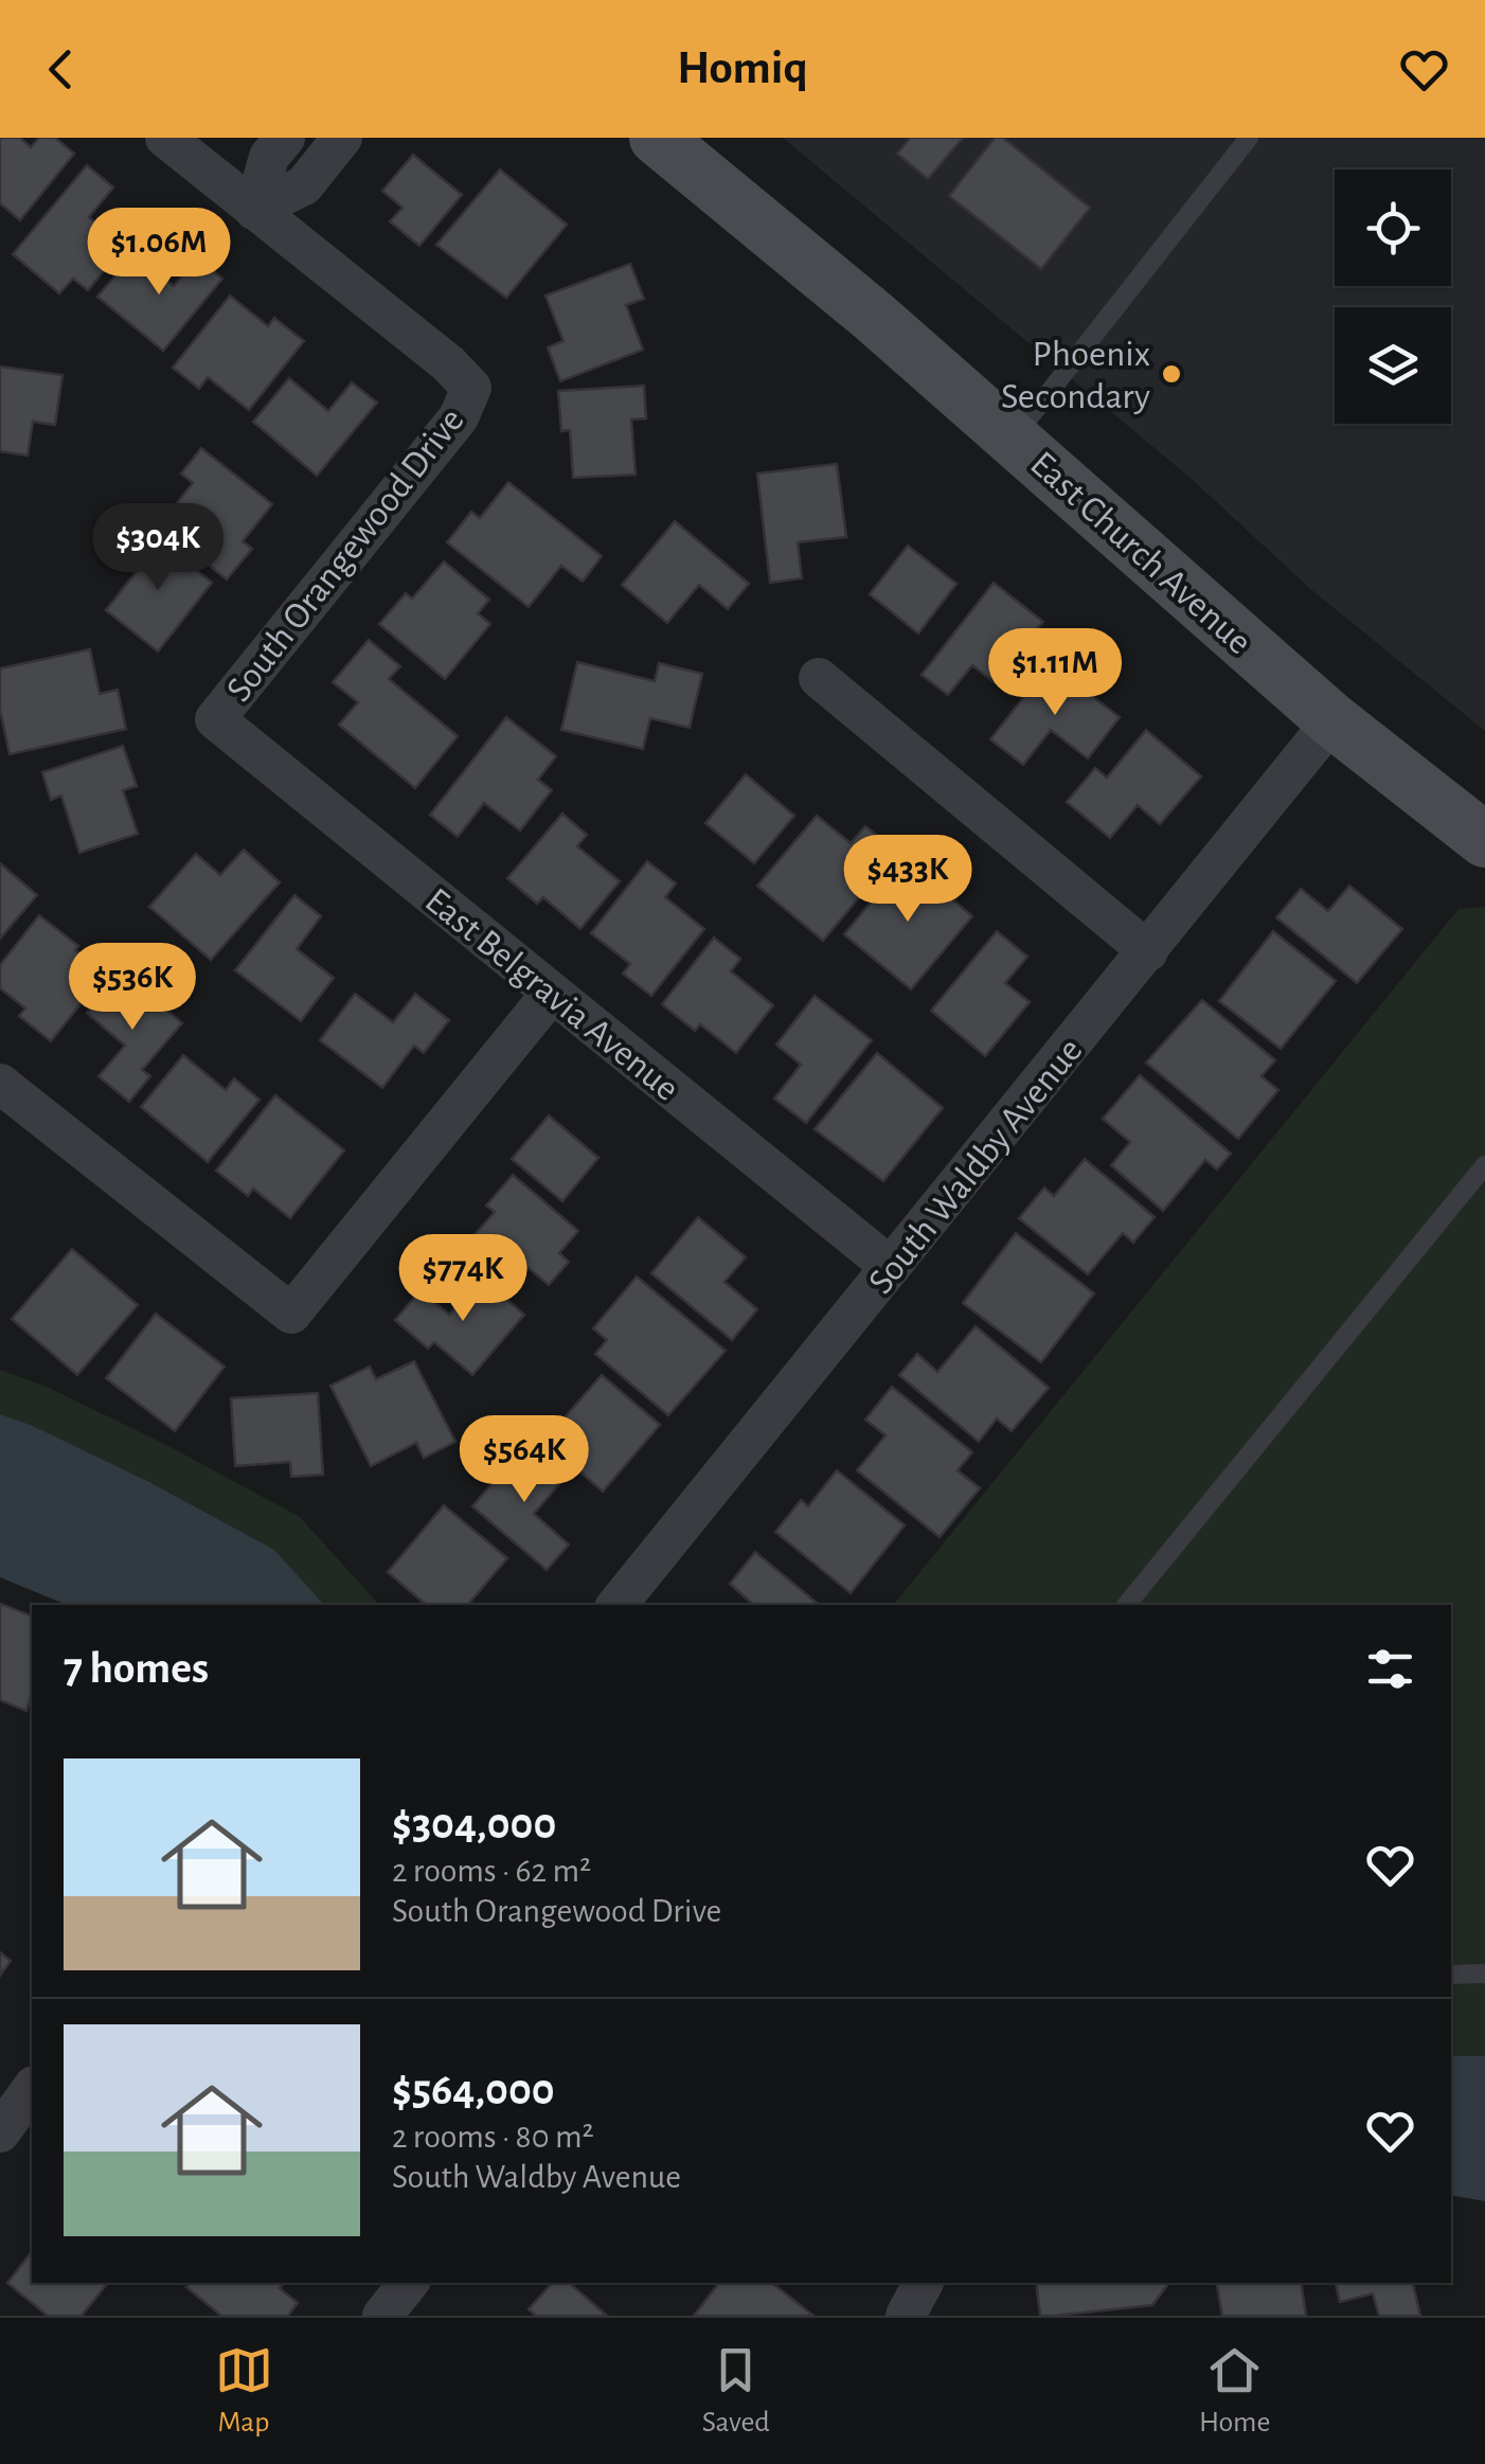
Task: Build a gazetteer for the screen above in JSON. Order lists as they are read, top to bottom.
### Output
{
  "streets": {
    "street": [
      "East Church Avenue",
      "South Orangewood Drive",
      "East Belgravia Avenue",
      "South Waldby Avenue"
    ]
  },
  "crossings": [
    ["East Church Avenue", "South Waldby Avenue"],
    ["South Orangewood Drive", "East Belgravia Avenue"],
    ["East Belgravia Avenue", "South Waldby Avenue"]
  ],
  "places": ["Phoenix Secondary"],
  "page": {
    "header": "Homiq",
    "price": [
      "$1.06M",
      "$304K",
      "$1.11M",
      "$433K",
      "$536K",
      "$774K",
      "$564K"
    ],
    "heading": "7 homes",
    "list": [
      {
        "name": "$304,000",
        "note": "2 rooms · 62 m² · South Orangewood Drive"
      },
      {
        "name": "$564,000",
        "note": "2 rooms · 80 m² · South Waldby Avenue"
      }
    ],
    "tabs": ["Map", "Saved", "Home"]
  }
}
